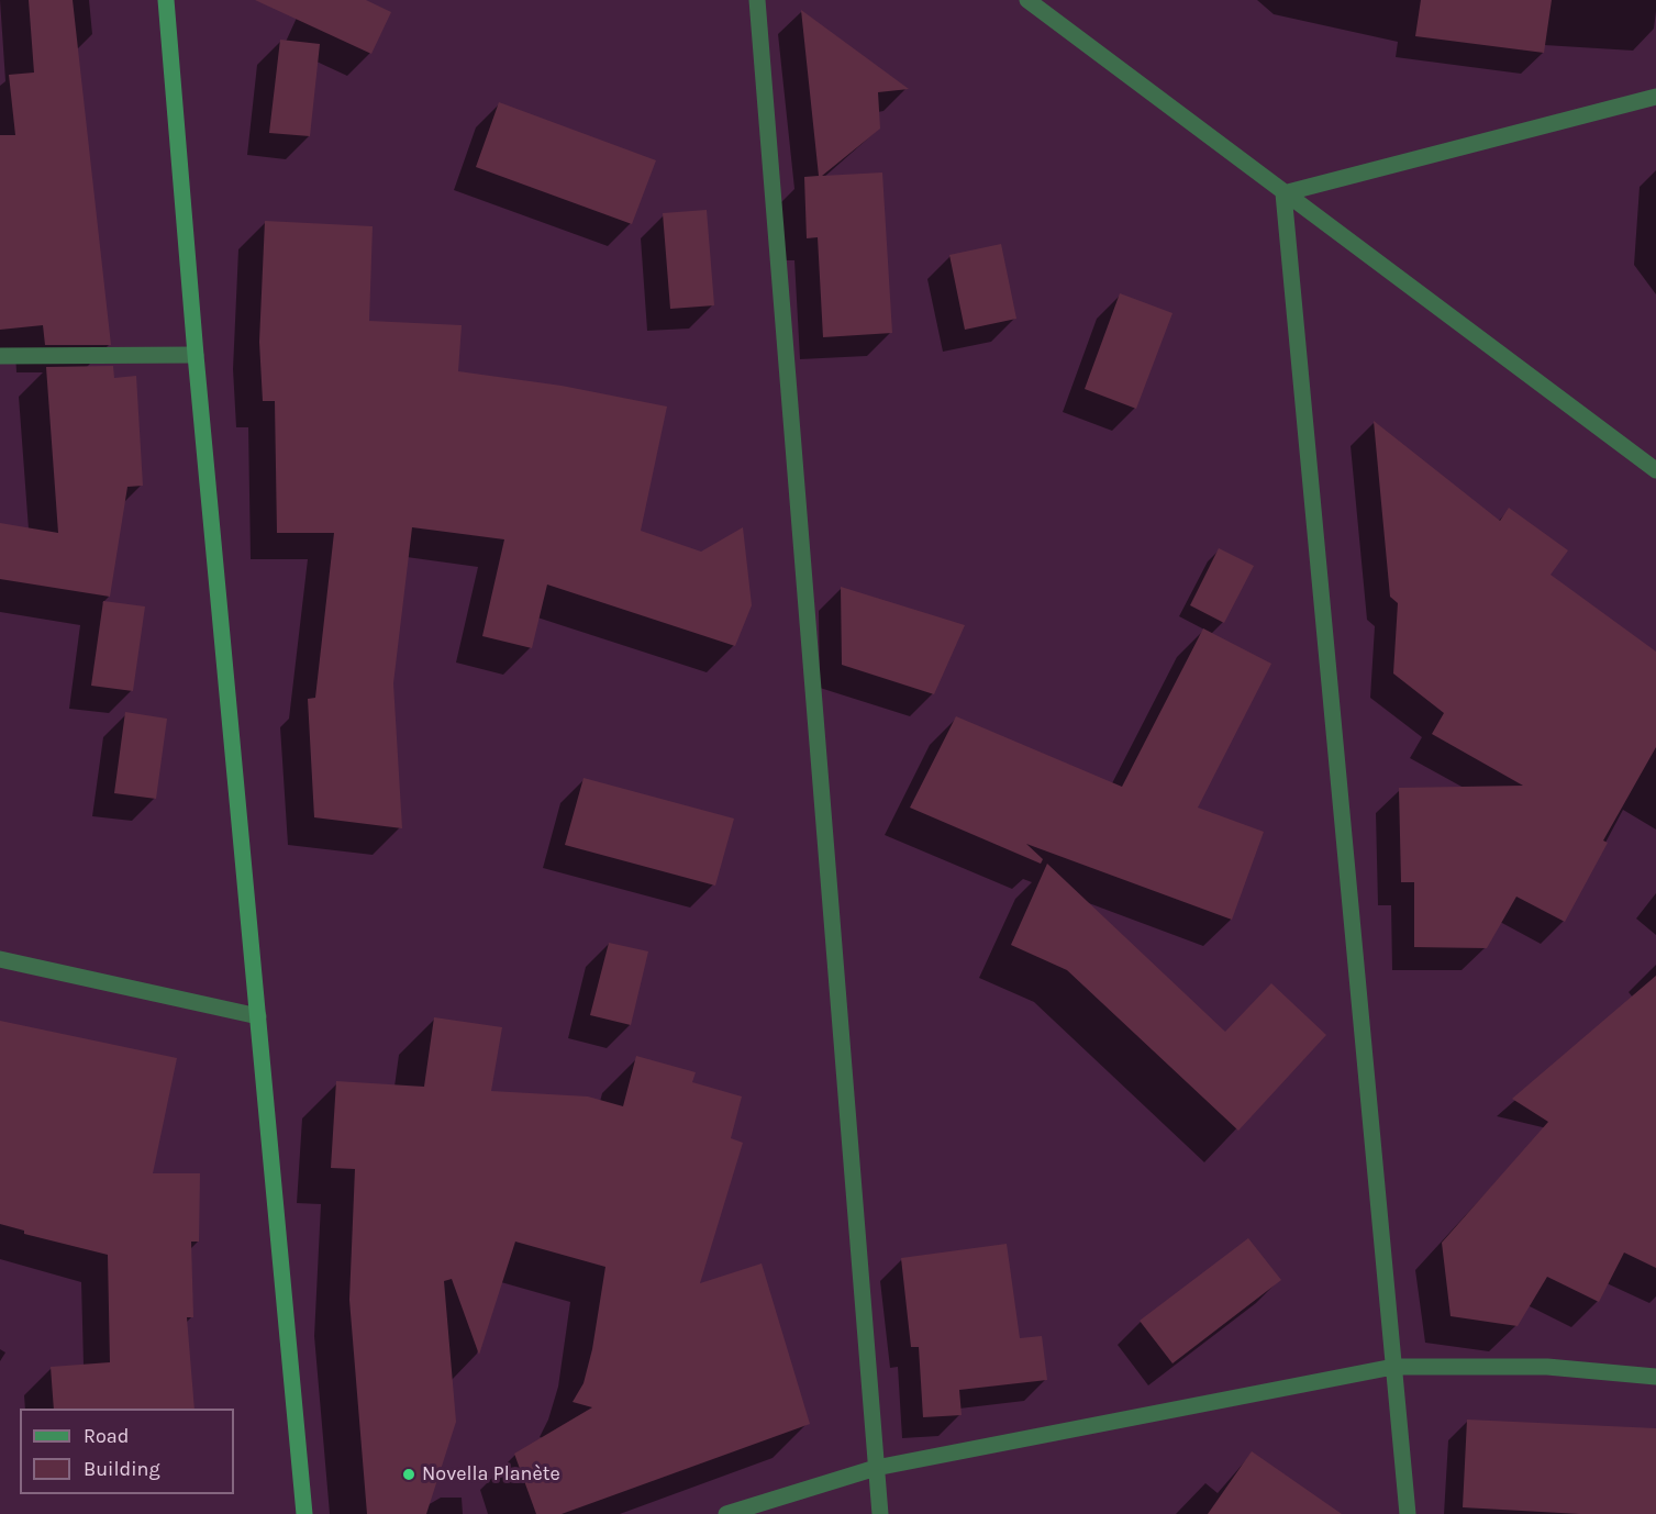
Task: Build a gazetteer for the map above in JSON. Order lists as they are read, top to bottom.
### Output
{
  "places": ["Novella Planète"],
  "legend": ["Road", "Building"]
}
